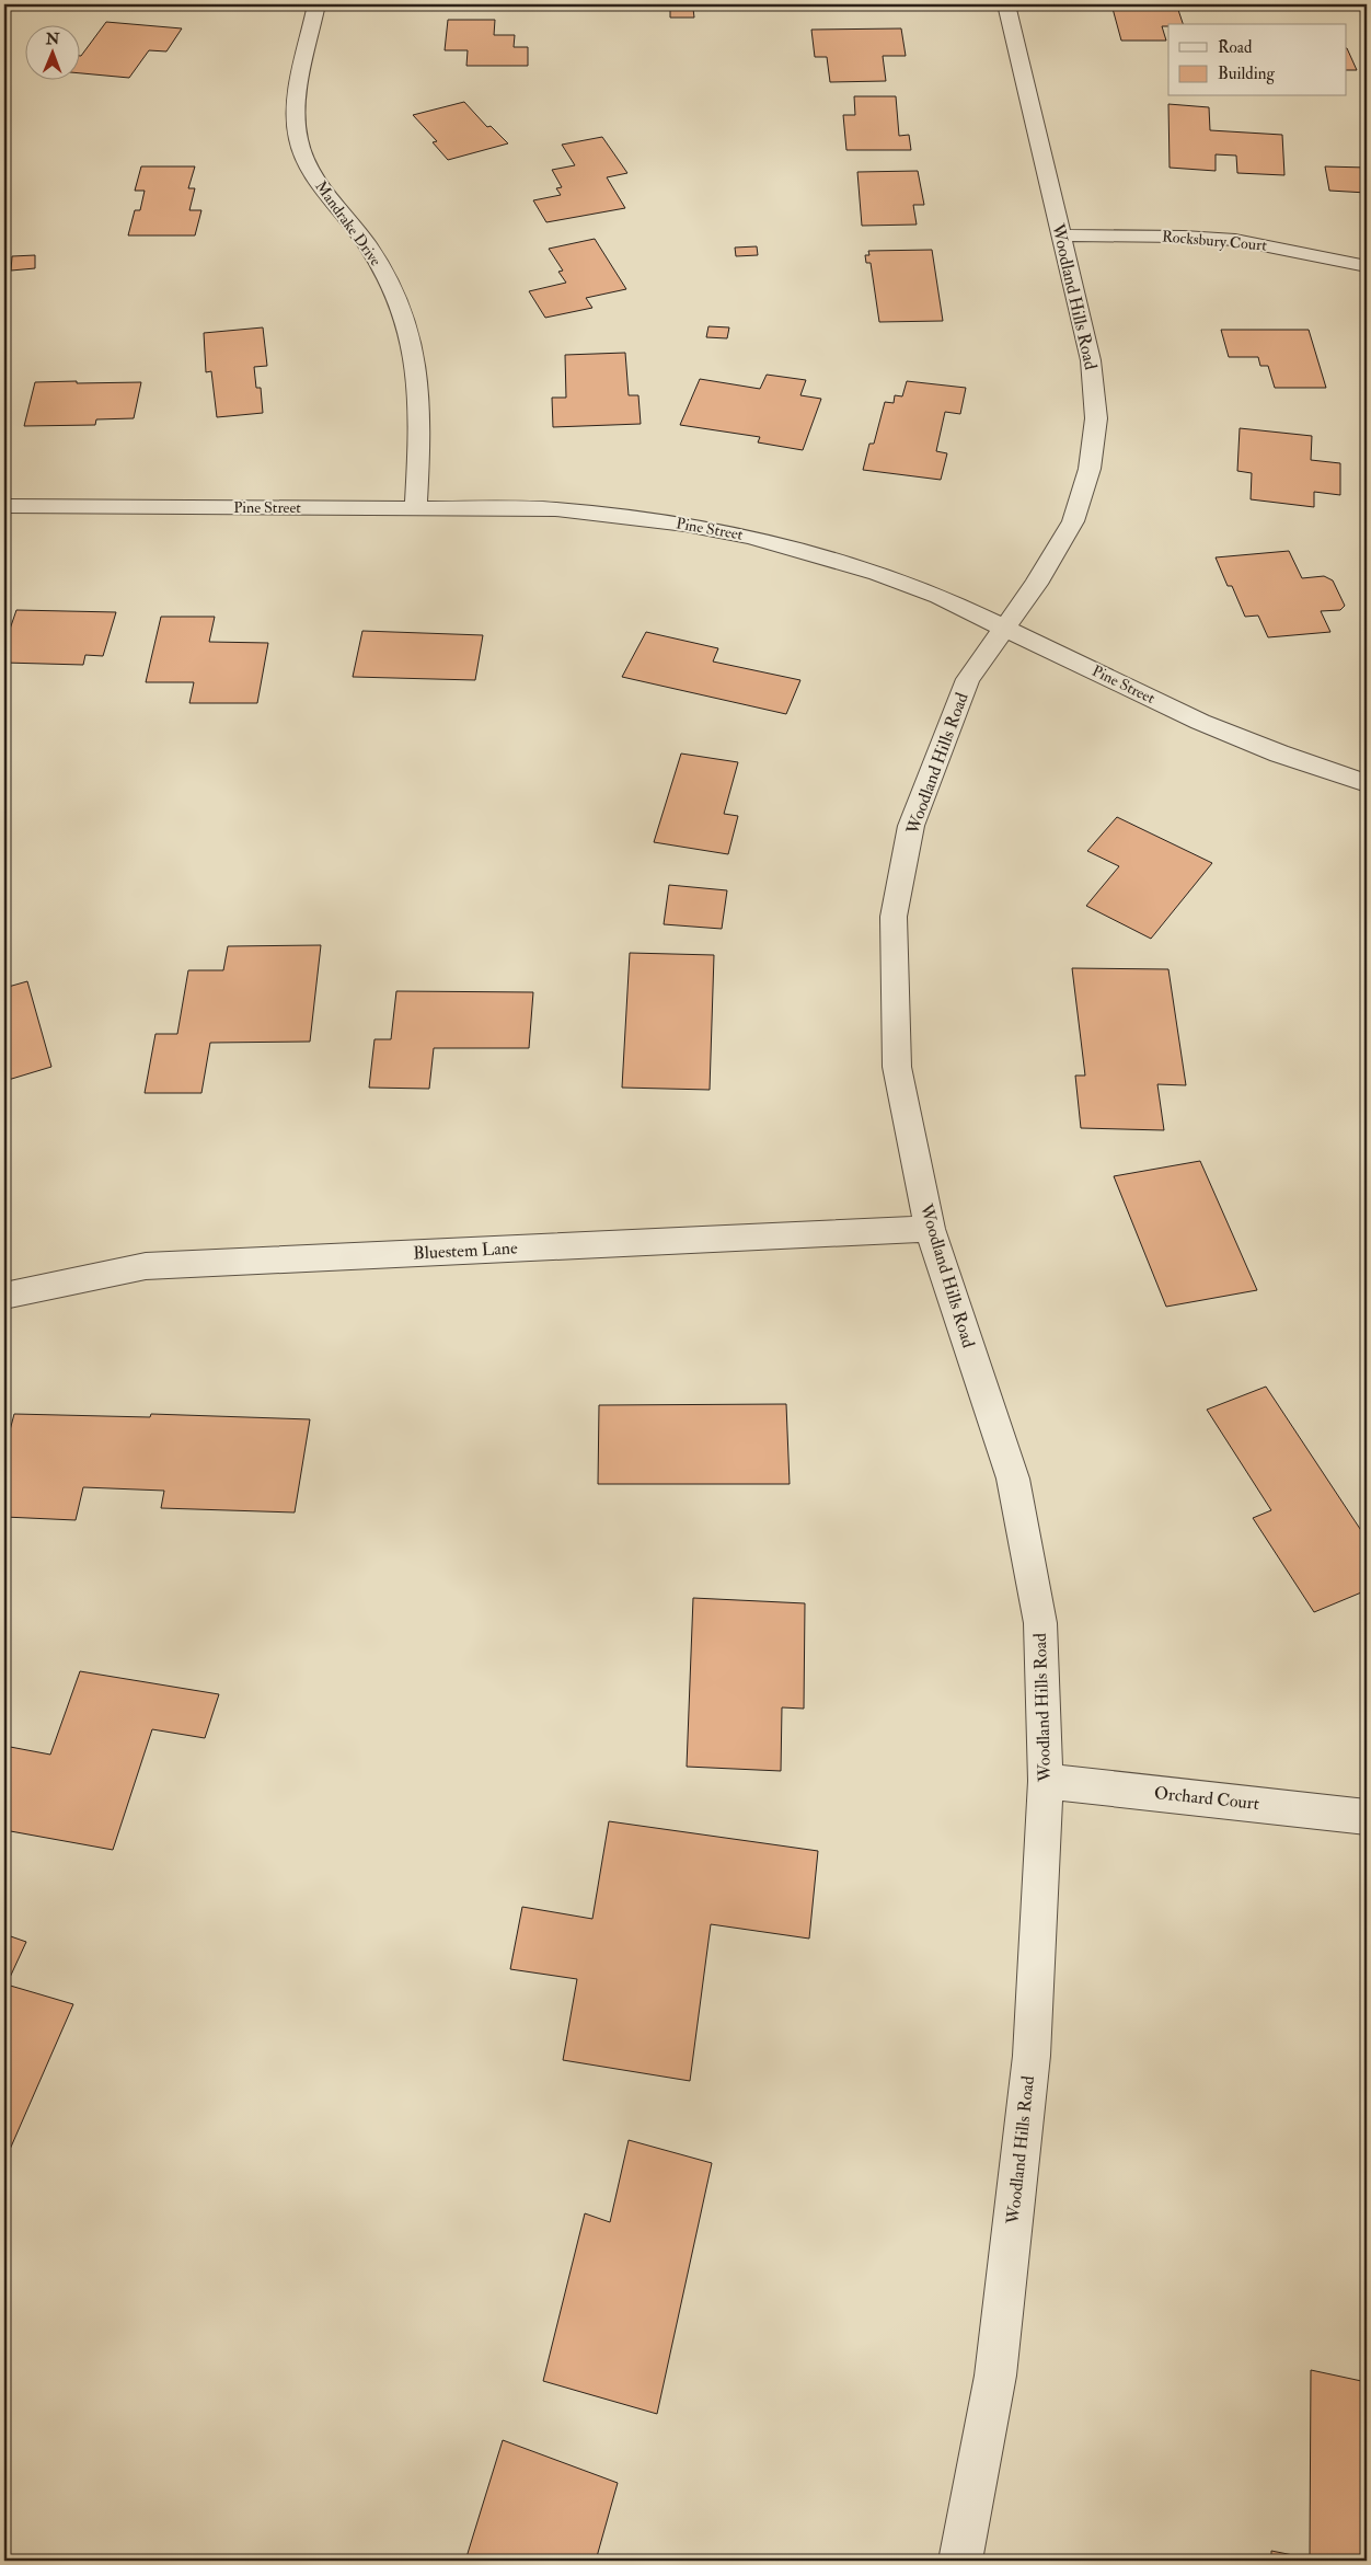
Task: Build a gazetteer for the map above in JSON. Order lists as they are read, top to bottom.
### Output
{
  "streets": {
    "street": [
      "Mandrake Drive",
      "Rocksbury Court",
      "Woodland Hills Road",
      "Pine Street",
      "Bluestem Lane",
      "Orchard Court"
    ]
  },
  "crossings": [
    ["Mandrake Drive", "Pine Street"],
    ["Rocksbury Court", "Woodland Hills Road"],
    ["Woodland Hills Road", "Pine Street"],
    ["Woodland Hills Road", "Bluestem Lane"],
    ["Woodland Hills Road", "Orchard Court"]
  ],
  "legend": ["Road", "Building"],
  "north": "top"
}
